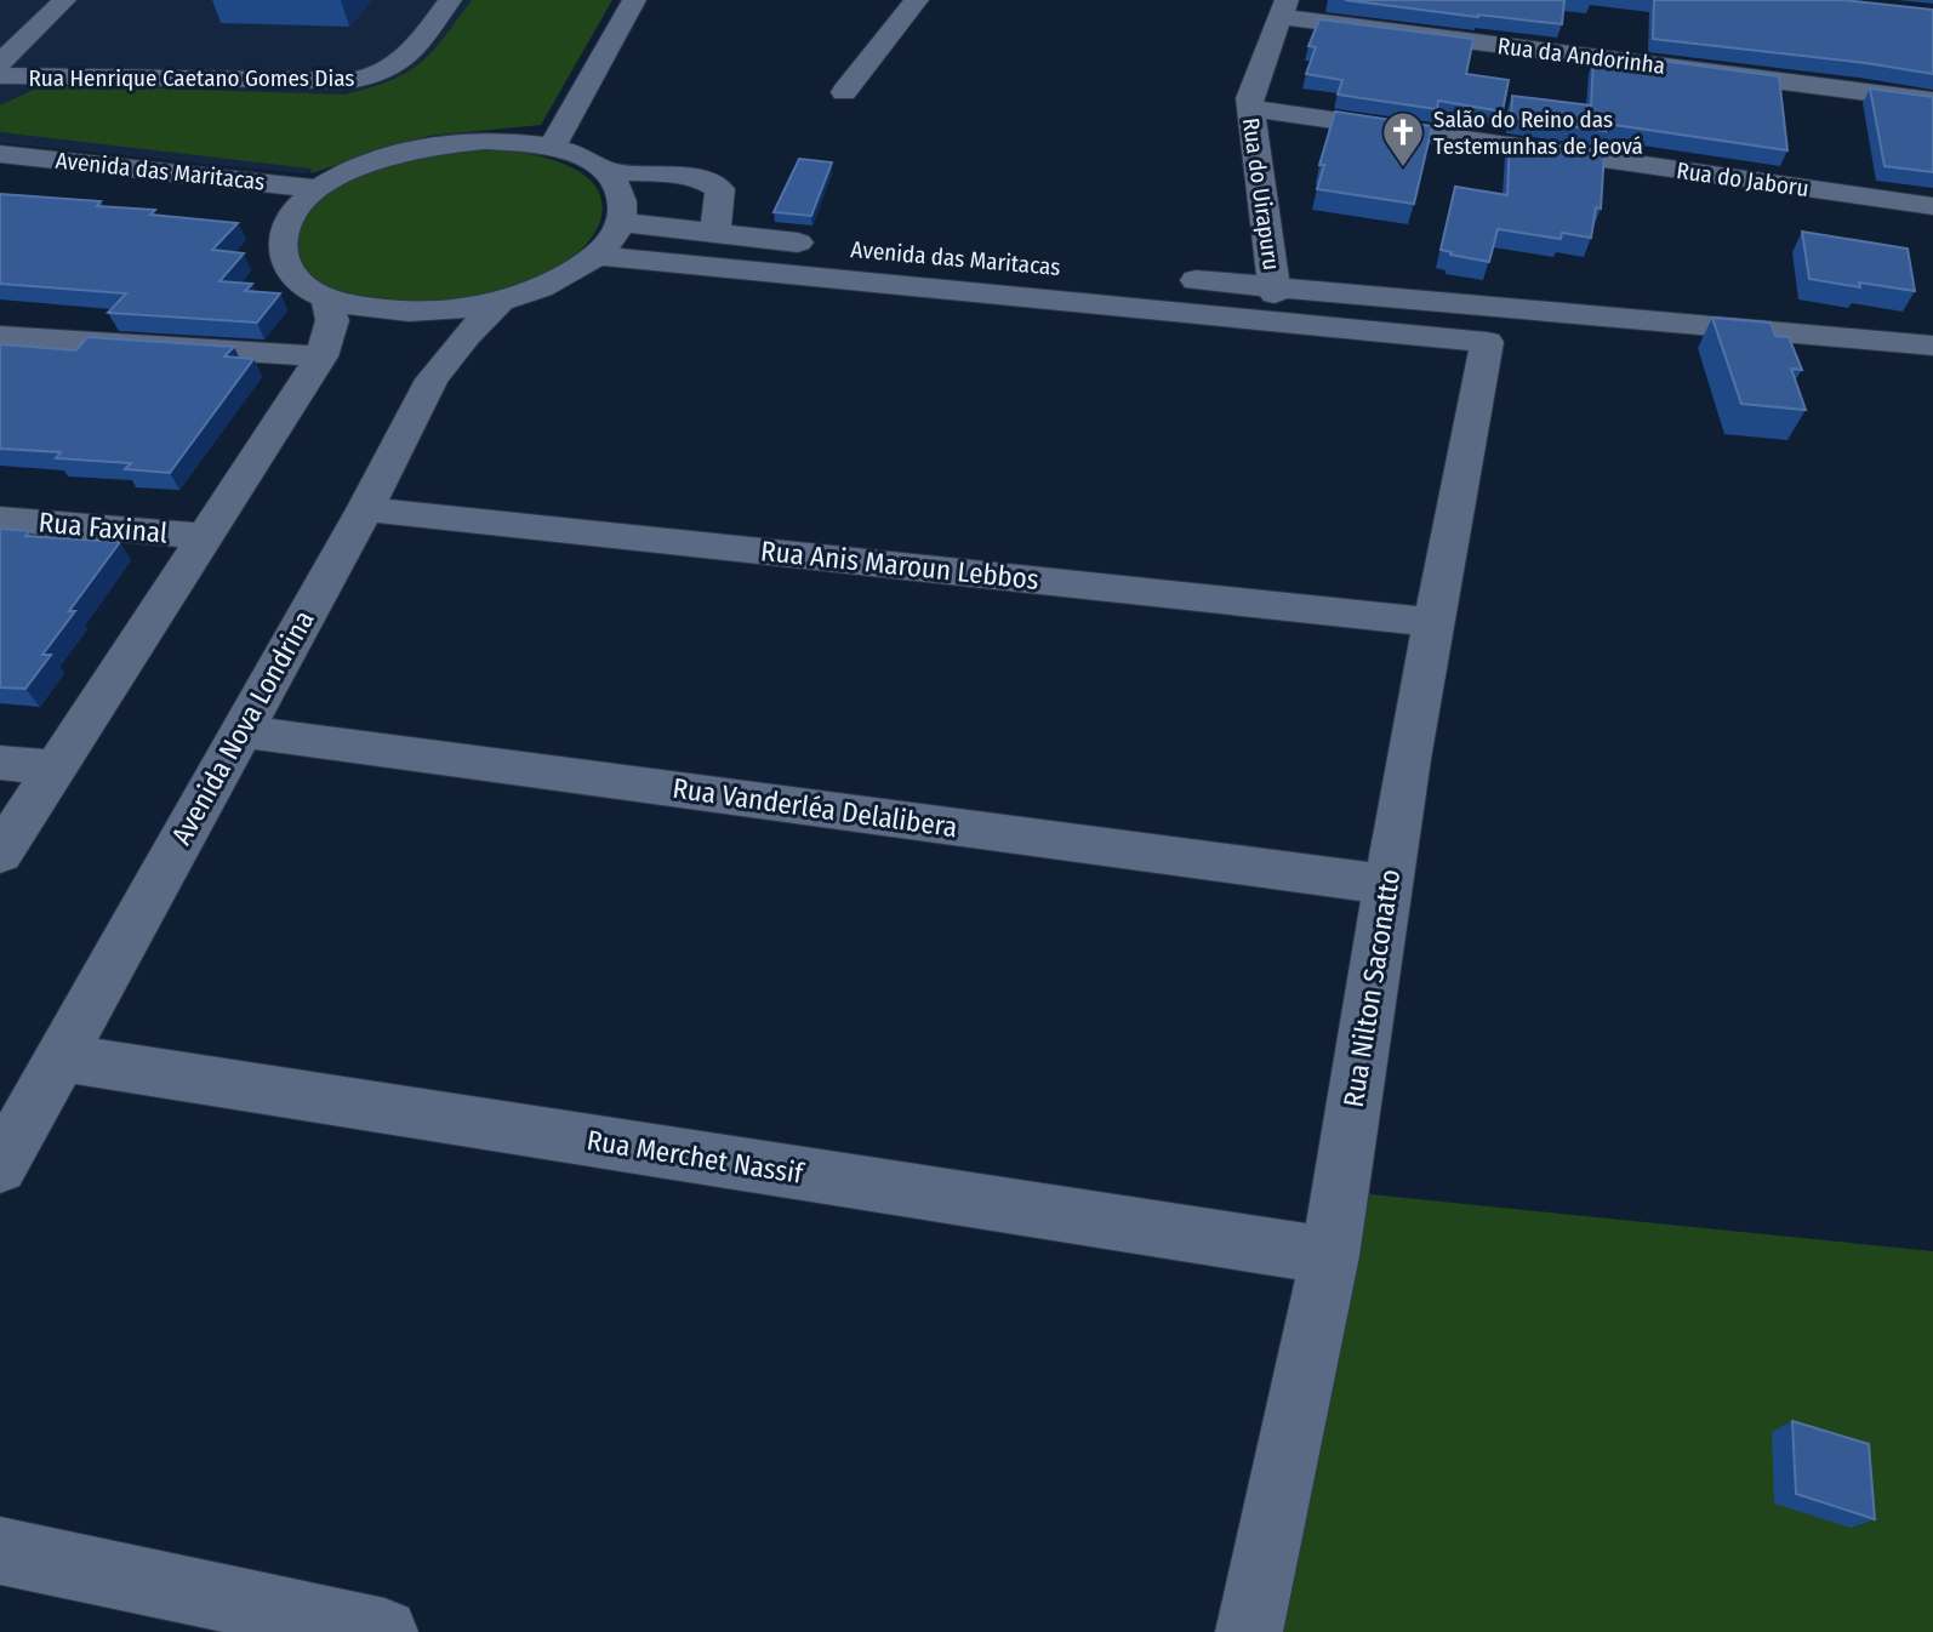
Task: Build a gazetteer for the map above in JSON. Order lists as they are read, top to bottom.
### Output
{
  "streets": {
    "street": [
      "Rua da Andorinha",
      "Rua Henrique Caetano Gomes Dias",
      "Avenida das Maritacas",
      "Rua do Jaboru",
      "Rua do Uirapuru",
      "Rua Faxinal",
      "Rua Anis Maroun Lebbos",
      "Avenida Nova Londrina",
      "Rua Vanderléa Delalibera",
      "Rua Nilton Saconatto",
      "Rua Merchet Nassif"
    ]
  },
  "crossings": [
    ["Rua da Andorinha", "Rua do Uirapuru"],
    ["Avenida das Maritacas", "Rua do Uirapuru"],
    ["Avenida das Maritacas", "Rua Nilton Saconatto"],
    ["Rua do Jaboru", "Rua do Uirapuru"],
    ["Rua Anis Maroun Lebbos", "Avenida Nova Londrina"],
    ["Rua Anis Maroun Lebbos", "Rua Nilton Saconatto"],
    ["Avenida Nova Londrina", "Rua Vanderléa Delalibera"],
    ["Avenida Nova Londrina", "Rua Merchet Nassif"],
    ["Rua Vanderléa Delalibera", "Rua Nilton Saconatto"],
    ["Rua Nilton Saconatto", "Rua Merchet Nassif"]
  ],
  "places": {
    "church": ["Salão do Reino das Testemunhas de Jeová"]
  }
}
